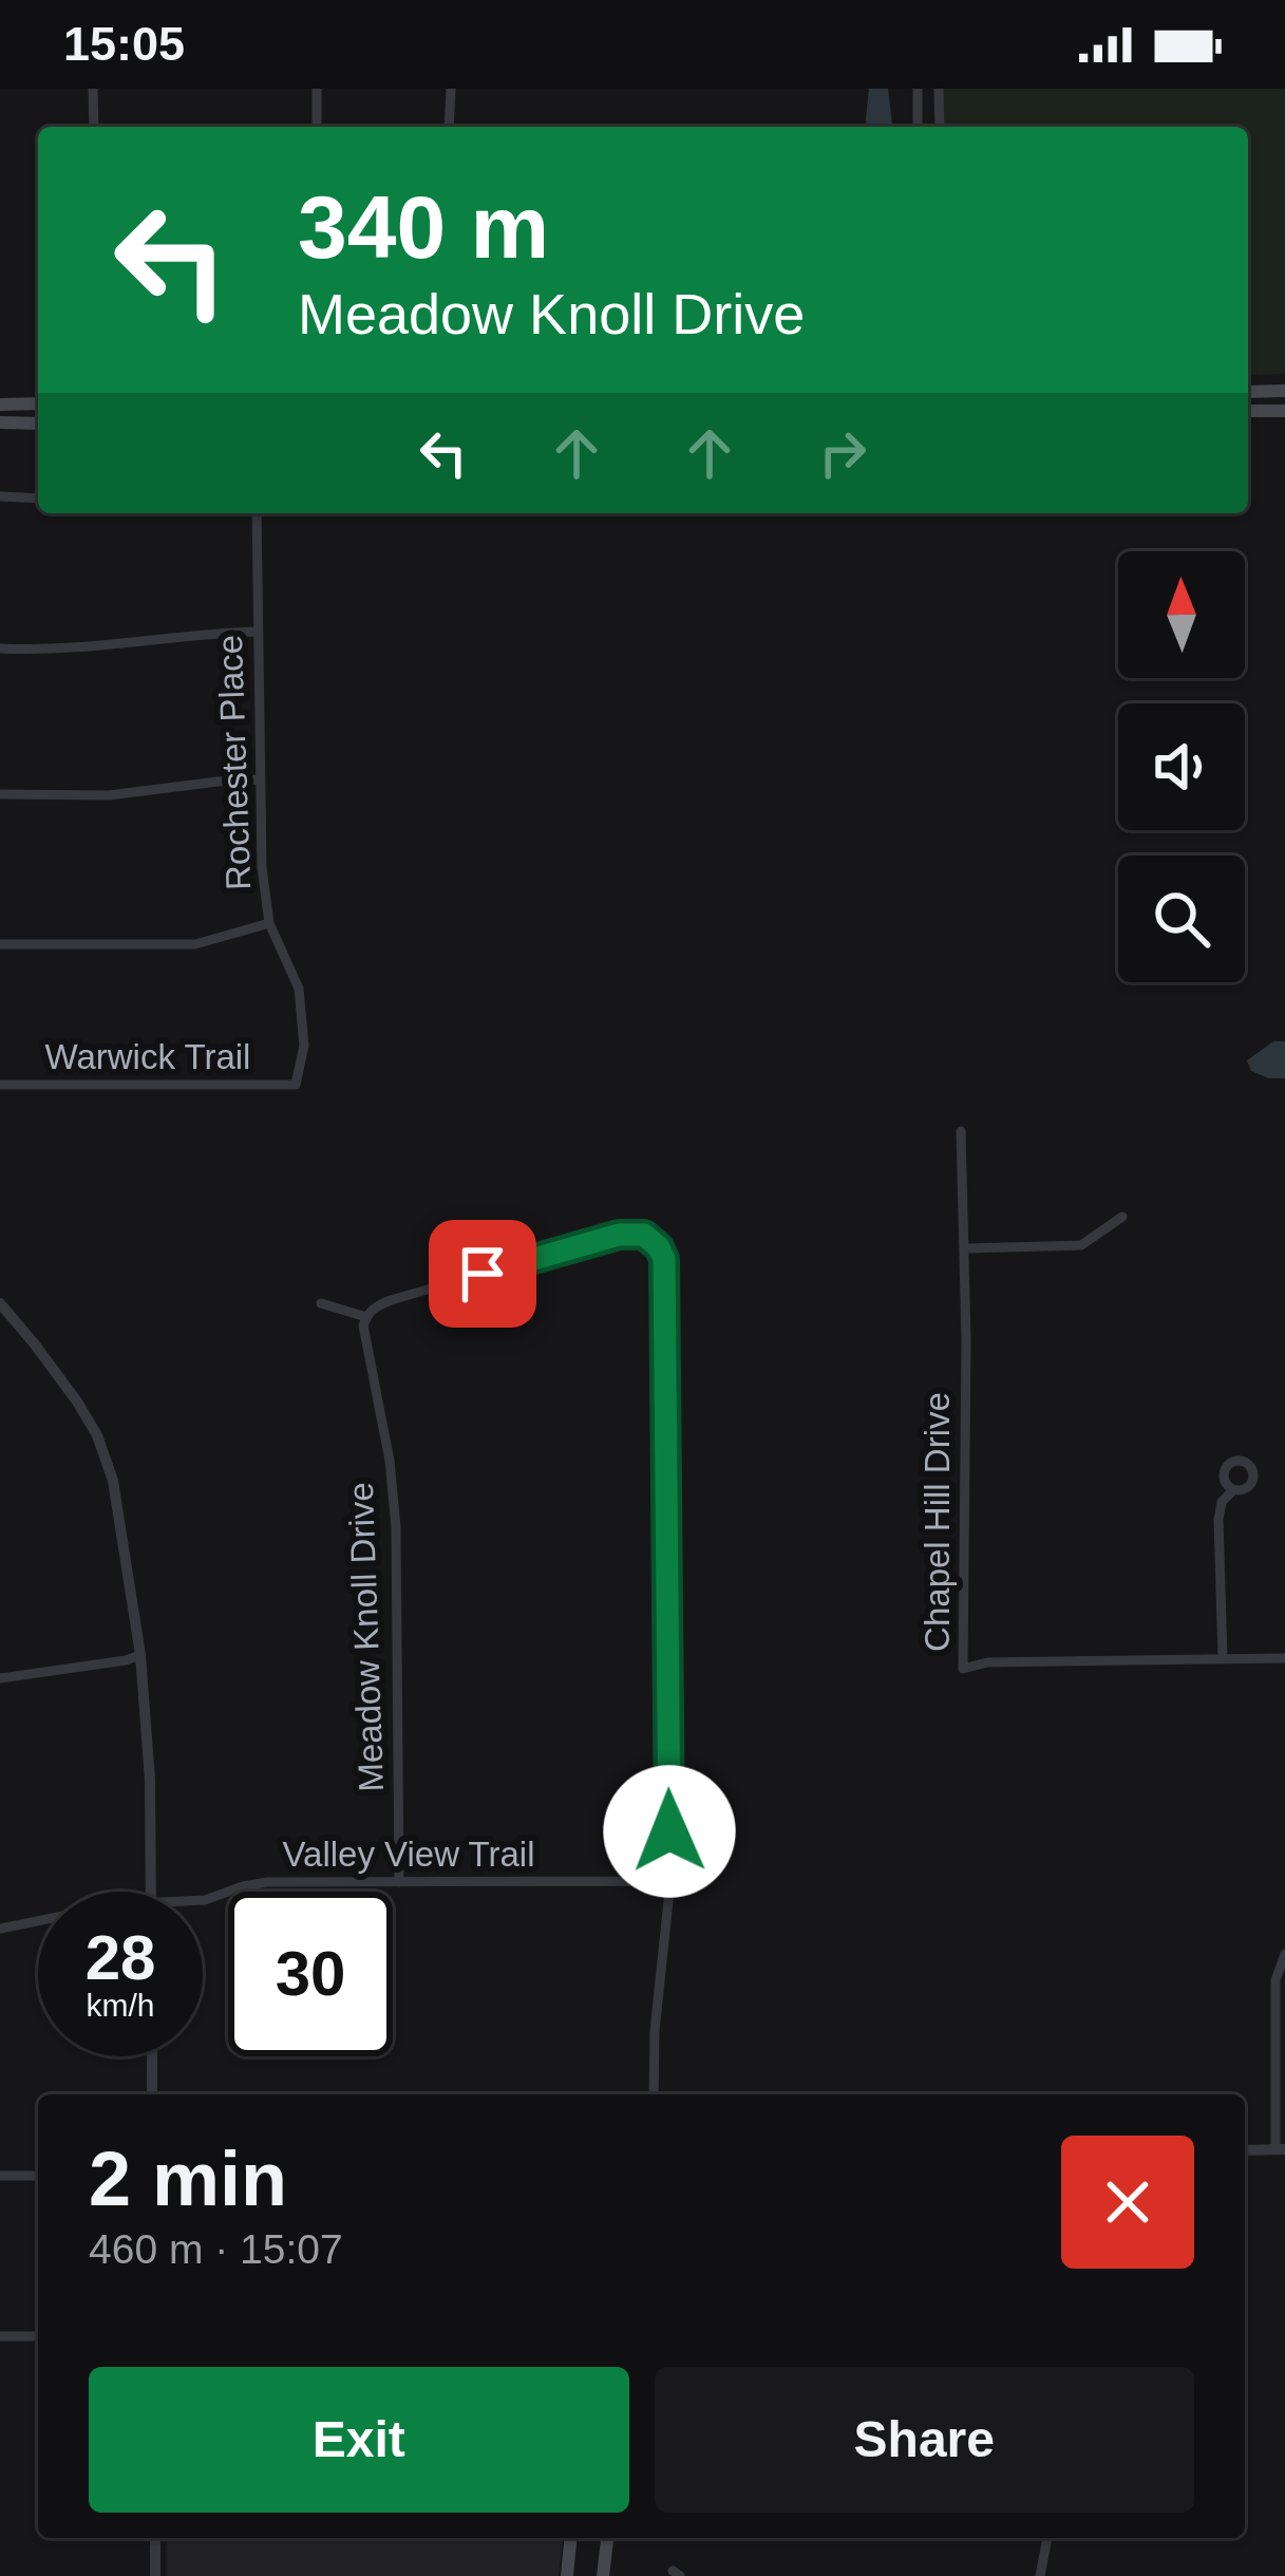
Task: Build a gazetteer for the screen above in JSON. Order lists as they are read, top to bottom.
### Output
{
  "streets": {
    "street": [
      "Rochester Place",
      "Warwick Trail",
      "Chapel Hill Drive",
      "Meadow Knoll Drive",
      "Valley View Trail"
    ]
  },
  "crossings": [
    ["Rochester Place", "Warwick Trail"],
    ["Meadow Knoll Drive", "Valley View Trail"]
  ],
  "north": "top",
  "page": {
    "status": "15:05",
    "turn": ["340 m", "Meadow Knoll Drive"],
    "speed": "28 km/h",
    "limit": "30",
    "heading": ["2 min", "460 m · 15:07"],
    "buttons": ["Exit", "Share"]
  }
}
